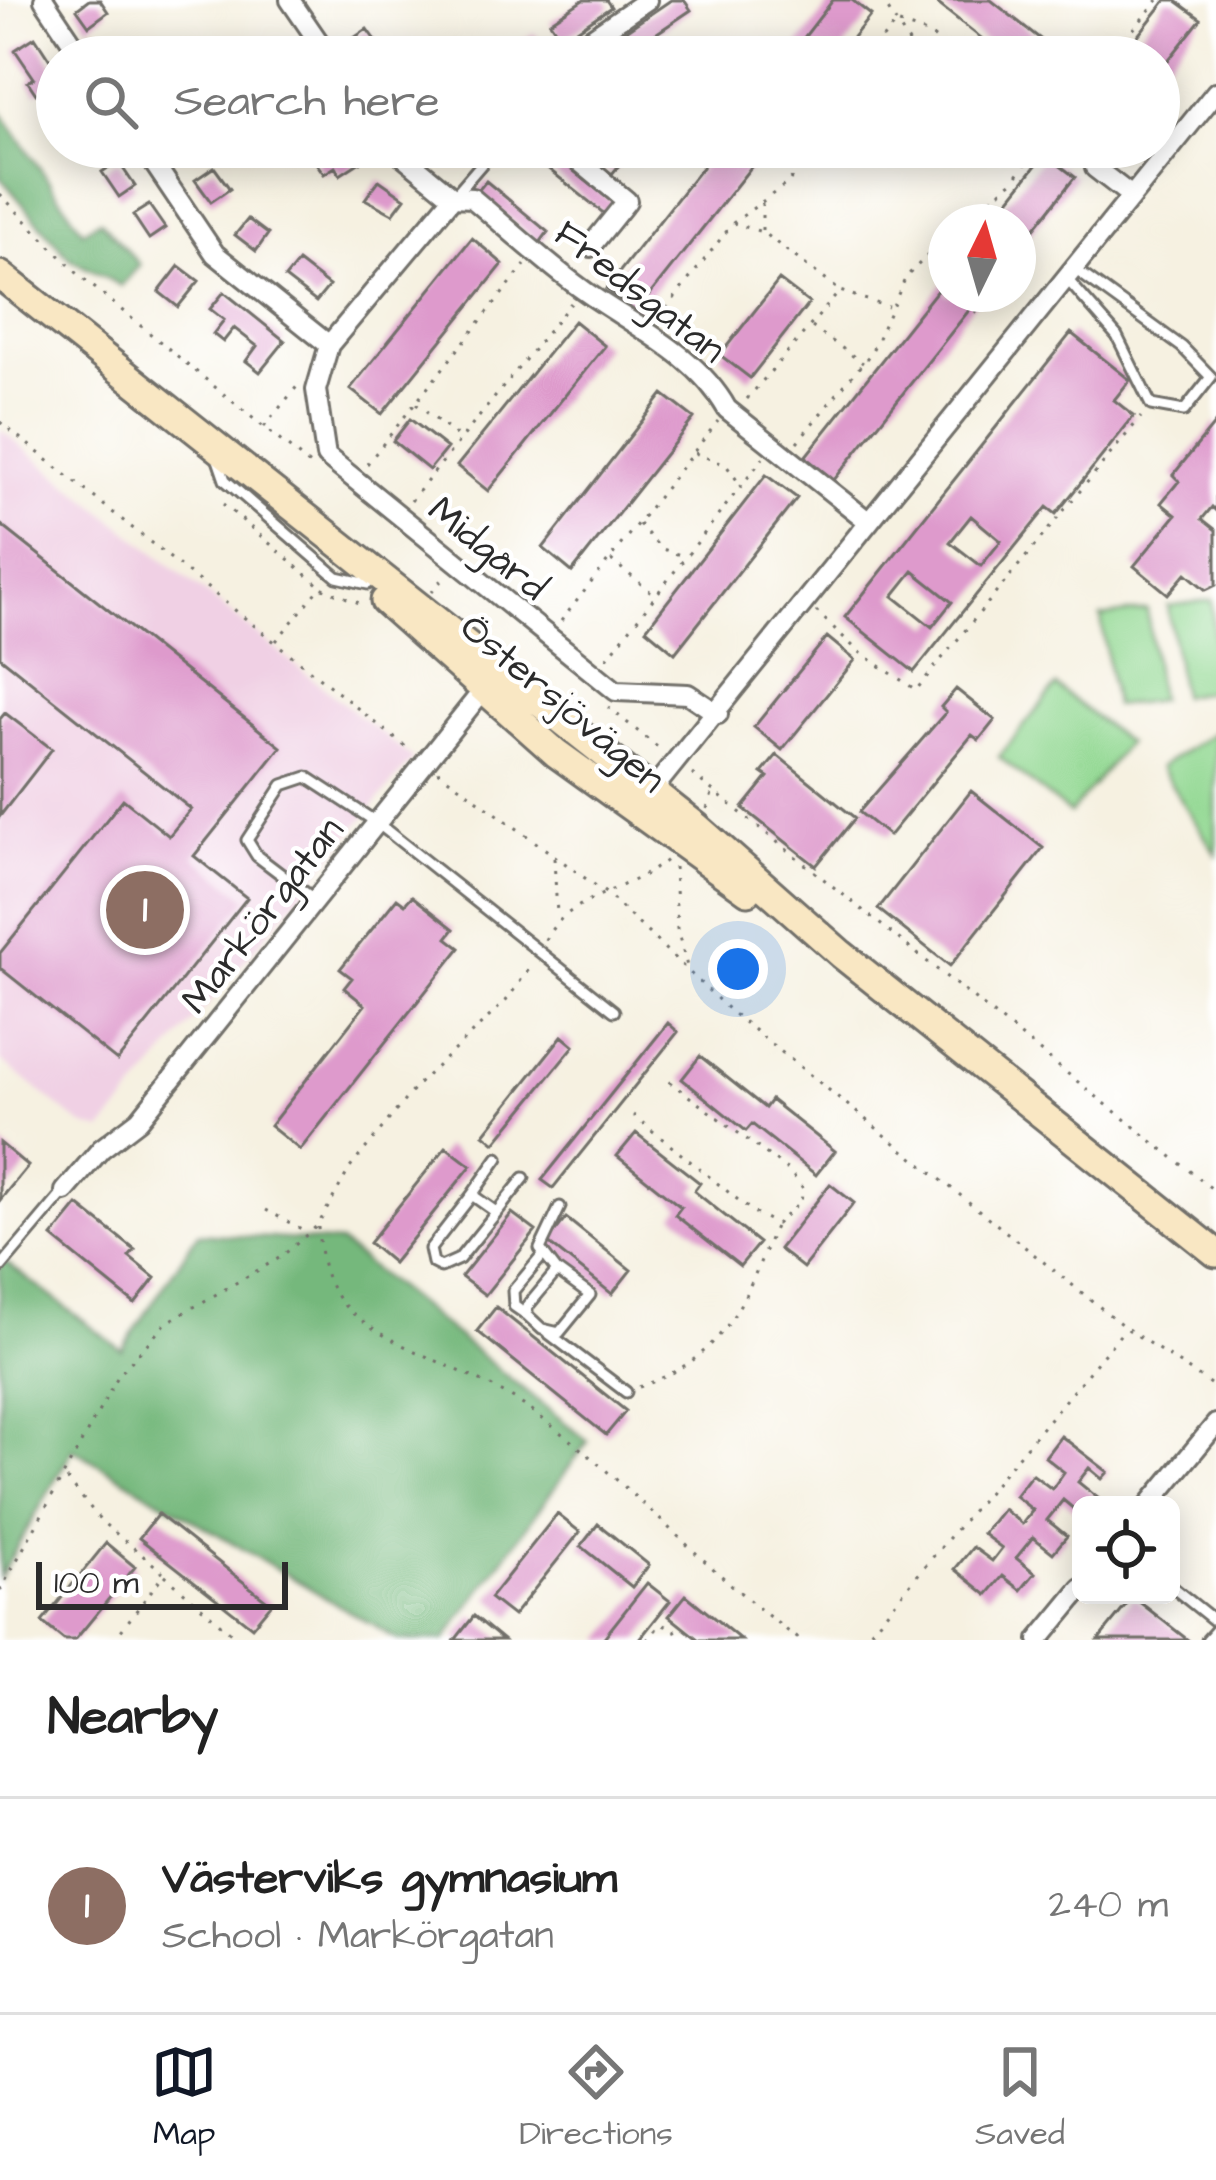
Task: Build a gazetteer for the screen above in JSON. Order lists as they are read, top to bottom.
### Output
{
  "streets": {
    "main road": ["Östersjövägen"],
    "street": ["Fredsgatan", "Midgård", "Markörgatan"]
  },
  "crossings": [
    ["Östersjövägen", "Markörgatan"]
  ],
  "scale_bar": "100 m",
  "north": "top",
  "page": {
    "search": "Search here",
    "pins": "1",
    "scale": "100 m",
    "heading": "Nearby",
    "list": [
      {
        "mark": "1",
        "name": "Västerviks gymnasium",
        "note": "School · Markörgatan",
        "value": "240 m"
      }
    ],
    "nav": ["Map", "Directions", "Saved"]
  }
}
